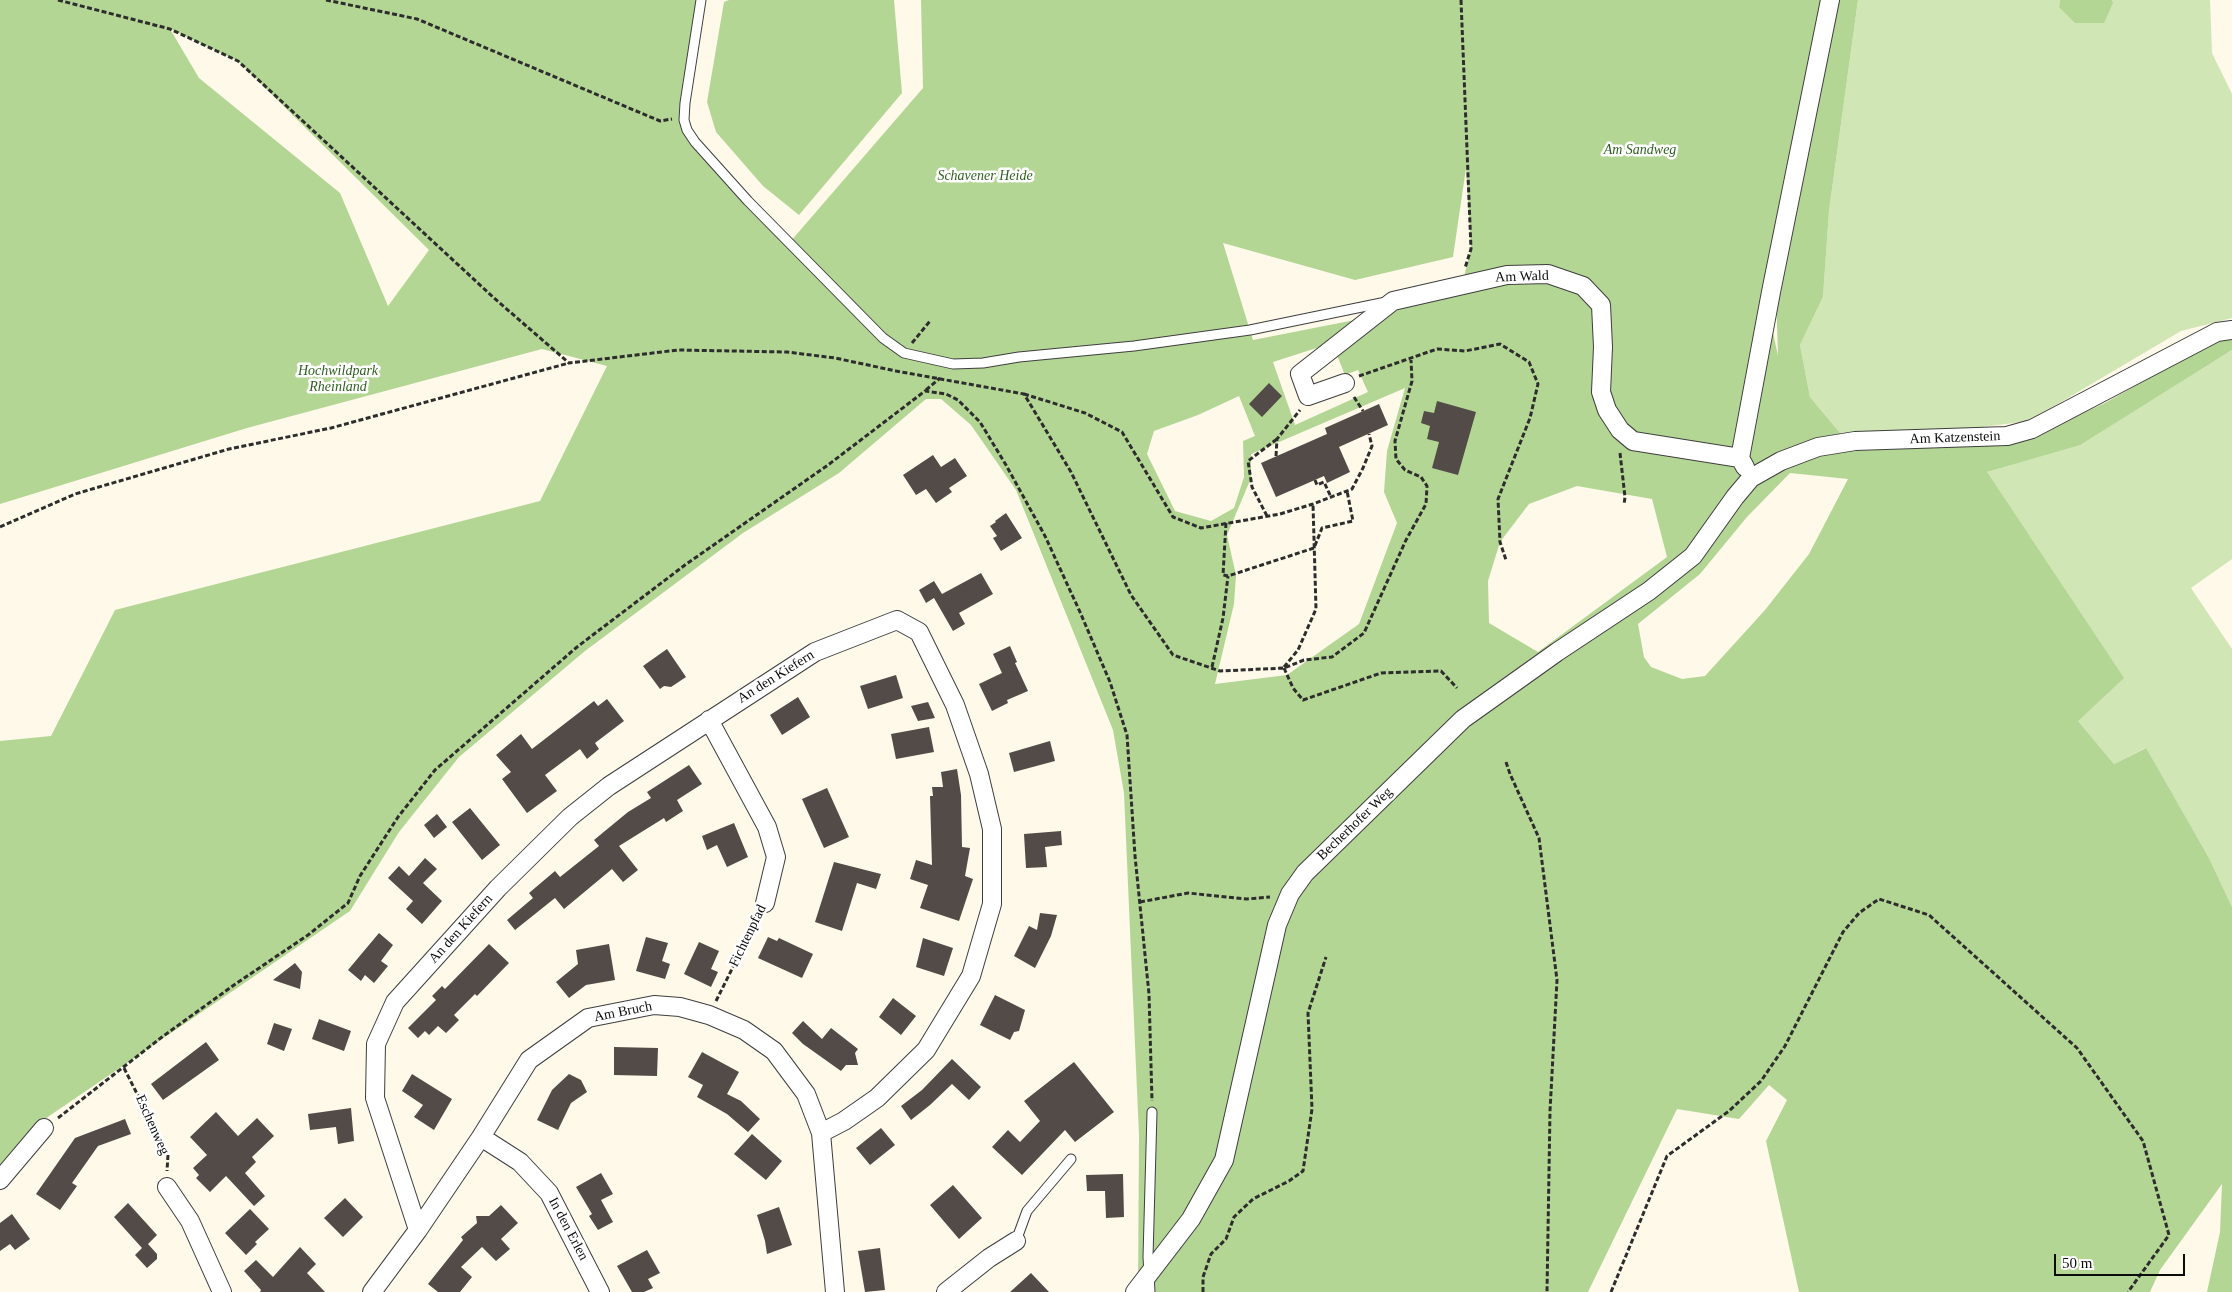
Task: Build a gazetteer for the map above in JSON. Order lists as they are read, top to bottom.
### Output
{
  "streets": {
    "street": [
      "Am Wald",
      "Am Katzenstein",
      "An den Kiefern",
      "Becherhofer Weg",
      "Fichtenpfad",
      "Am Bruch",
      "In den Erlen"
    ],
    "path": ["Eschenweg"]
  },
  "crossings": [
    ["Am Katzenstein", "Becherhofer Weg"],
    ["An den Kiefern", "Fichtenpfad"],
    ["An den Kiefern", "Am Bruch"],
    ["Fichtenpfad", "Am Bruch"],
    ["Am Bruch", "In den Erlen"]
  ],
  "parks": ["Am Sandweg", "Schavener Heide", "Hochwildpark Rheinland"],
  "scale_bar": "50 m"
}
